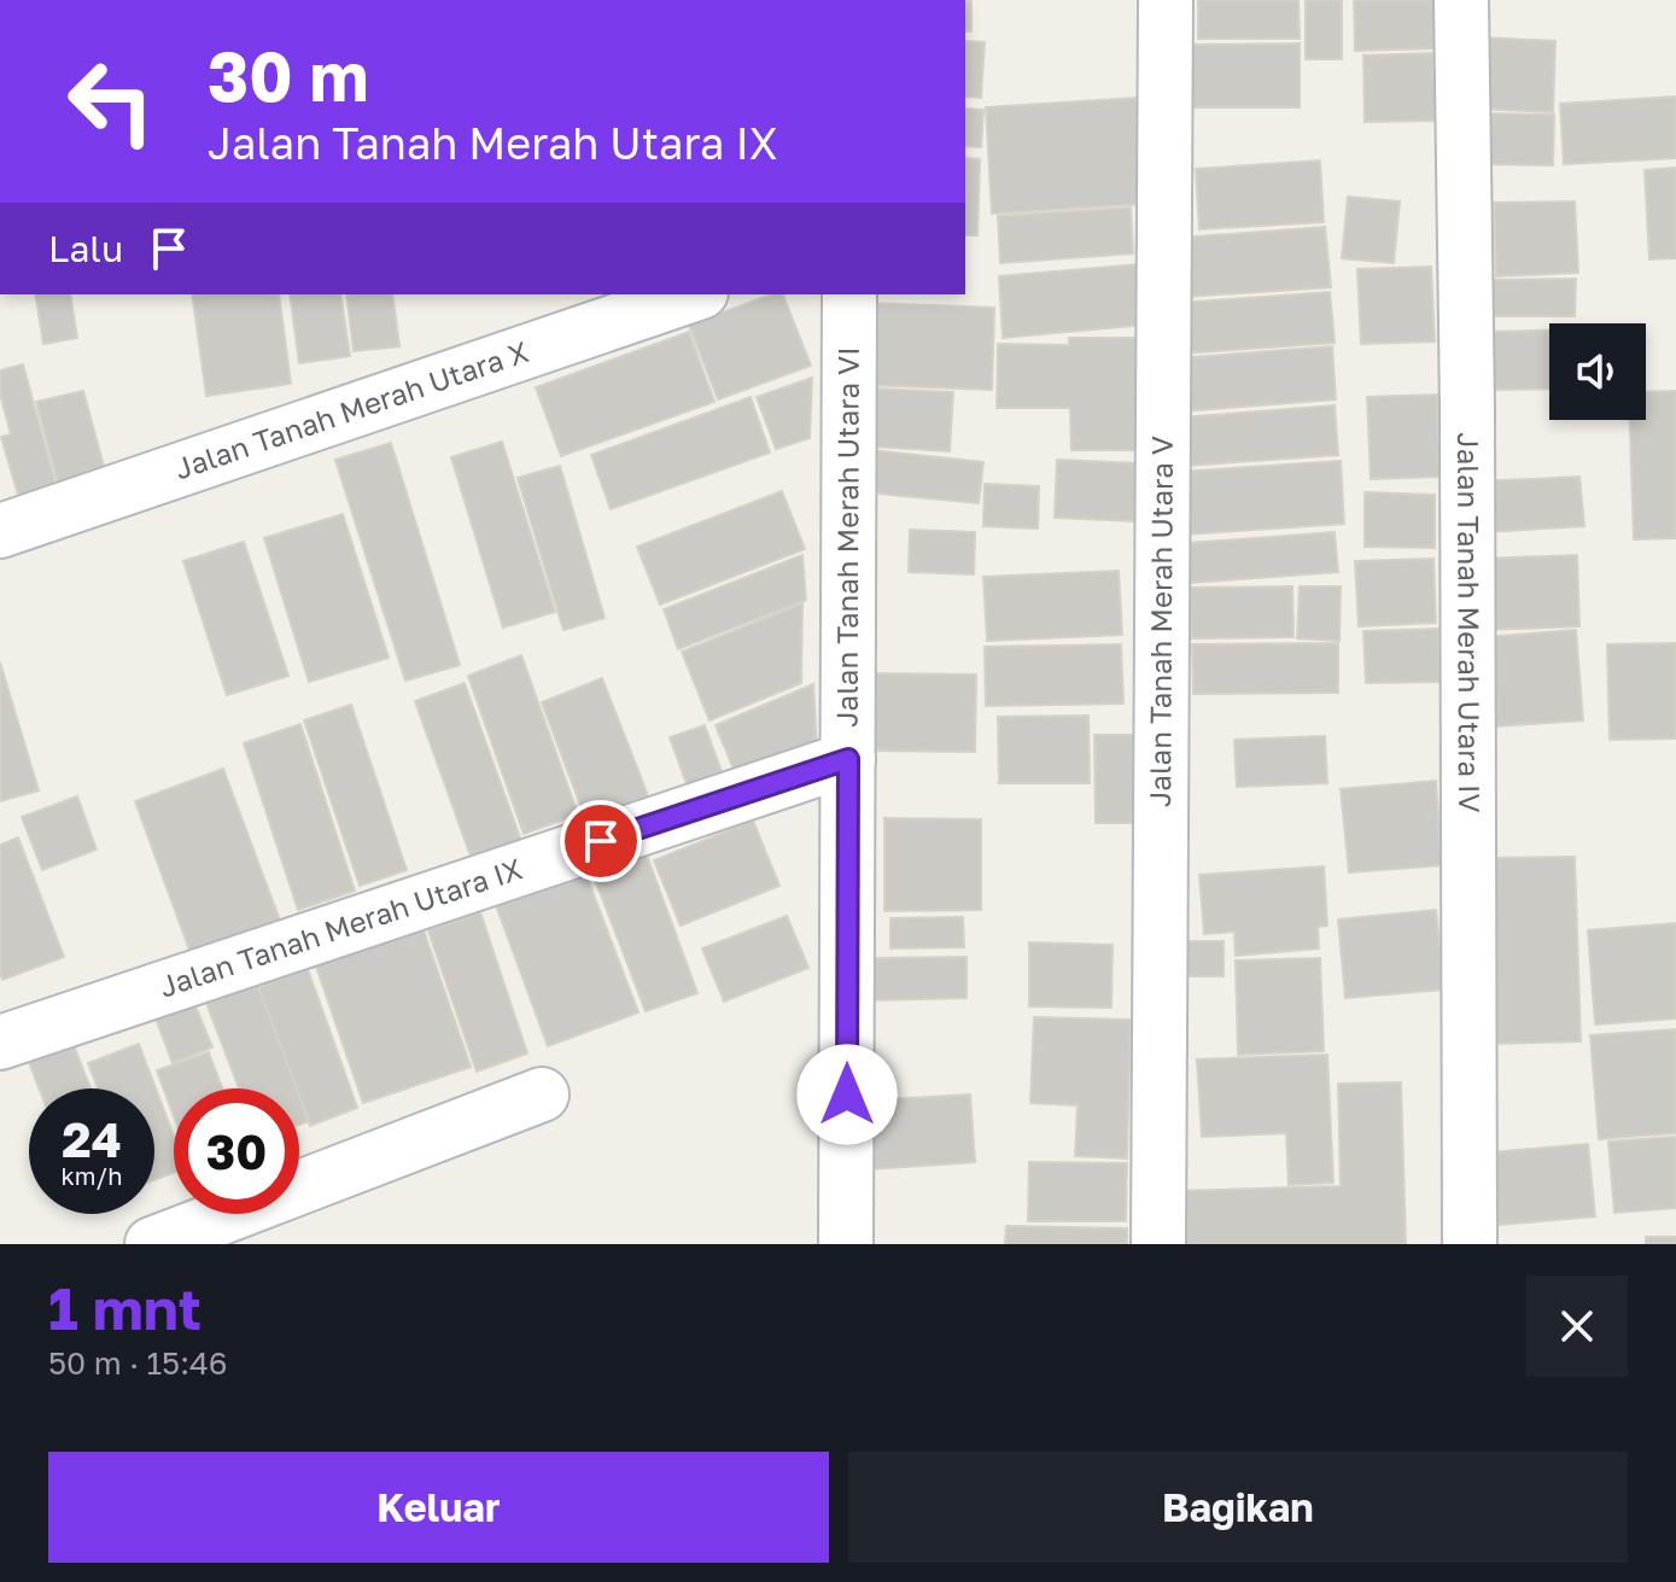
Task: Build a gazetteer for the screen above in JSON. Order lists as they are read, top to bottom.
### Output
{
  "streets": {
    "street": [
      "Jalan Tanah Merah Utara X",
      "Jalan Tanah Merah Utara VI",
      "Jalan Tanah Merah Utara V",
      "Jalan Tanah Merah Utara IV",
      "Jalan Tanah Merah Utara IX"
    ]
  },
  "crossings": [
    ["Jalan Tanah Merah Utara VI", "Jalan Tanah Merah Utara IX"]
  ],
  "page": {
    "turn": ["30 m", "Jalan Tanah Merah Utara IX"],
    "then": "Lalu",
    "speed": "24 km/h",
    "limit": "30",
    "heading": ["1 mnt", "50 m · 15:46"],
    "buttons": ["Keluar", "Bagikan"]
  }
}
